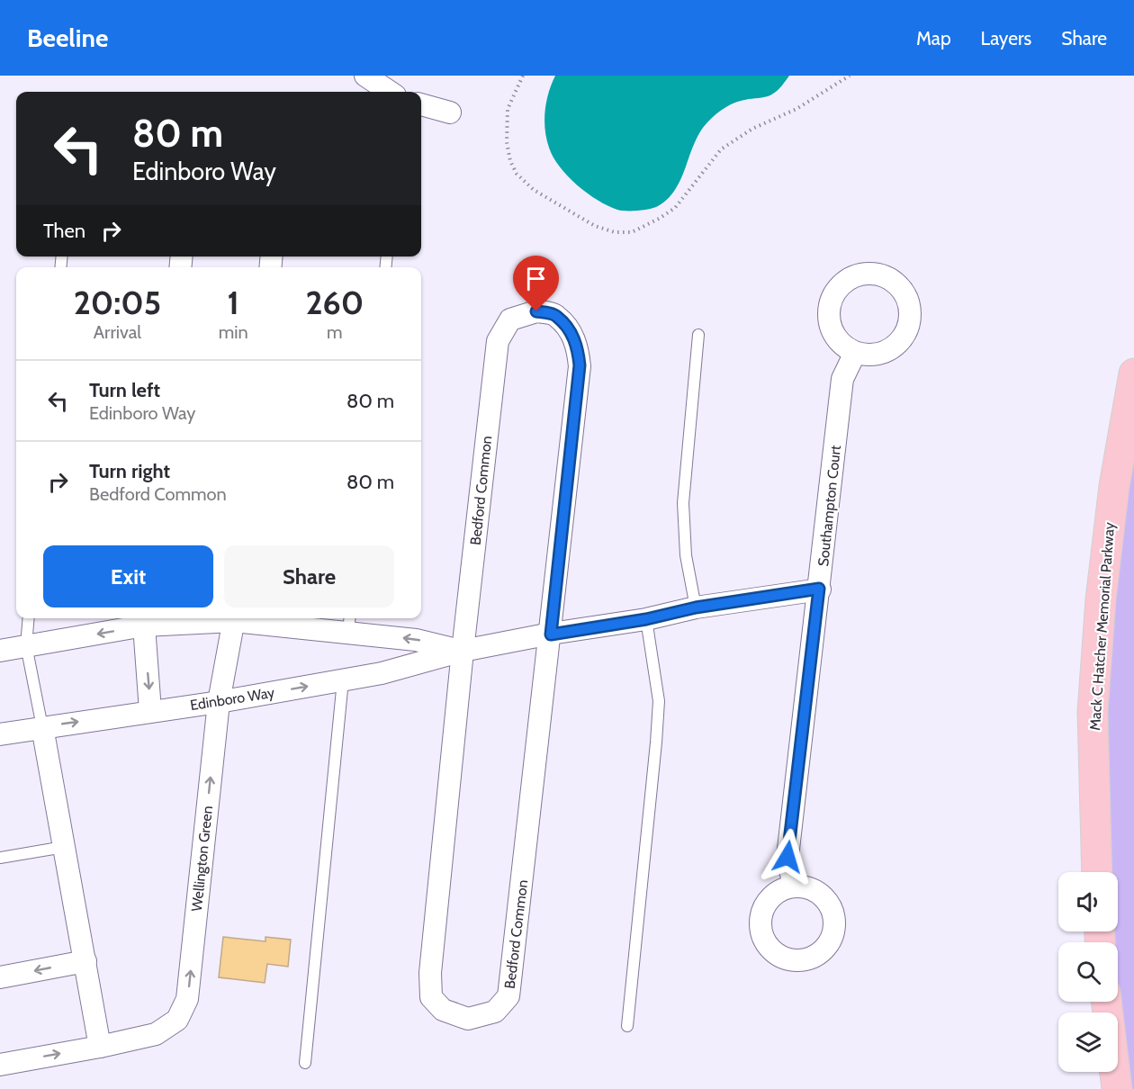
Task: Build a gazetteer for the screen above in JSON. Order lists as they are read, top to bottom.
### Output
{
  "streets": {
    "main road": ["Mack C Hatcher Memorial Parkway"],
    "street": [
      "Bedford Common",
      "Southampton Court",
      "Edinboro Way",
      "Wellington Green"
    ]
  },
  "crossings": [
    ["Bedford Common", "Edinboro Way"],
    ["Southampton Court", "Edinboro Way"],
    ["Edinboro Way", "Wellington Green"]
  ],
  "one_way": ["Wellington Green"],
  "page": {
    "header": "Beeline",
    "nav": ["Map", "Layers", "Share"],
    "turn": ["80 m", "Edinboro Way"],
    "then": "Then",
    "eta": [
      "20:05",
      "Arrival",
      "1",
      "min",
      "260",
      "m"
    ],
    "list": [
      {
        "name": "Turn left",
        "note": "Edinboro Way",
        "value": "80 m"
      },
      {
        "name": "Turn right",
        "note": "Bedford Common",
        "value": "80 m"
      }
    ],
    "buttons": ["Exit", "Share"]
  }
}
